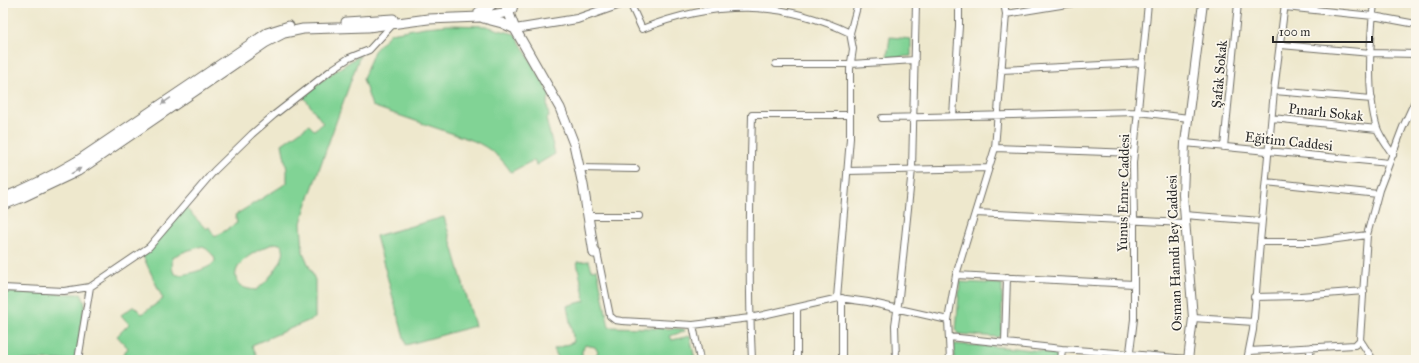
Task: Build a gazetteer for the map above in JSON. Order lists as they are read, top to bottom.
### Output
{
  "streets": {
    "street": [
      "Şafak Sokak",
      "Pınarlı Sokak",
      "Eğitim Caddesi",
      "Yunus Emre Caddesi",
      "Osman Hamdi Bey Caddesi"
    ]
  },
  "crossings": [
    ["Şafak Sokak", "Eğitim Caddesi"],
    ["Eğitim Caddesi", "Osman Hamdi Bey Caddesi"]
  ],
  "scale_bar": "100 m"
}
